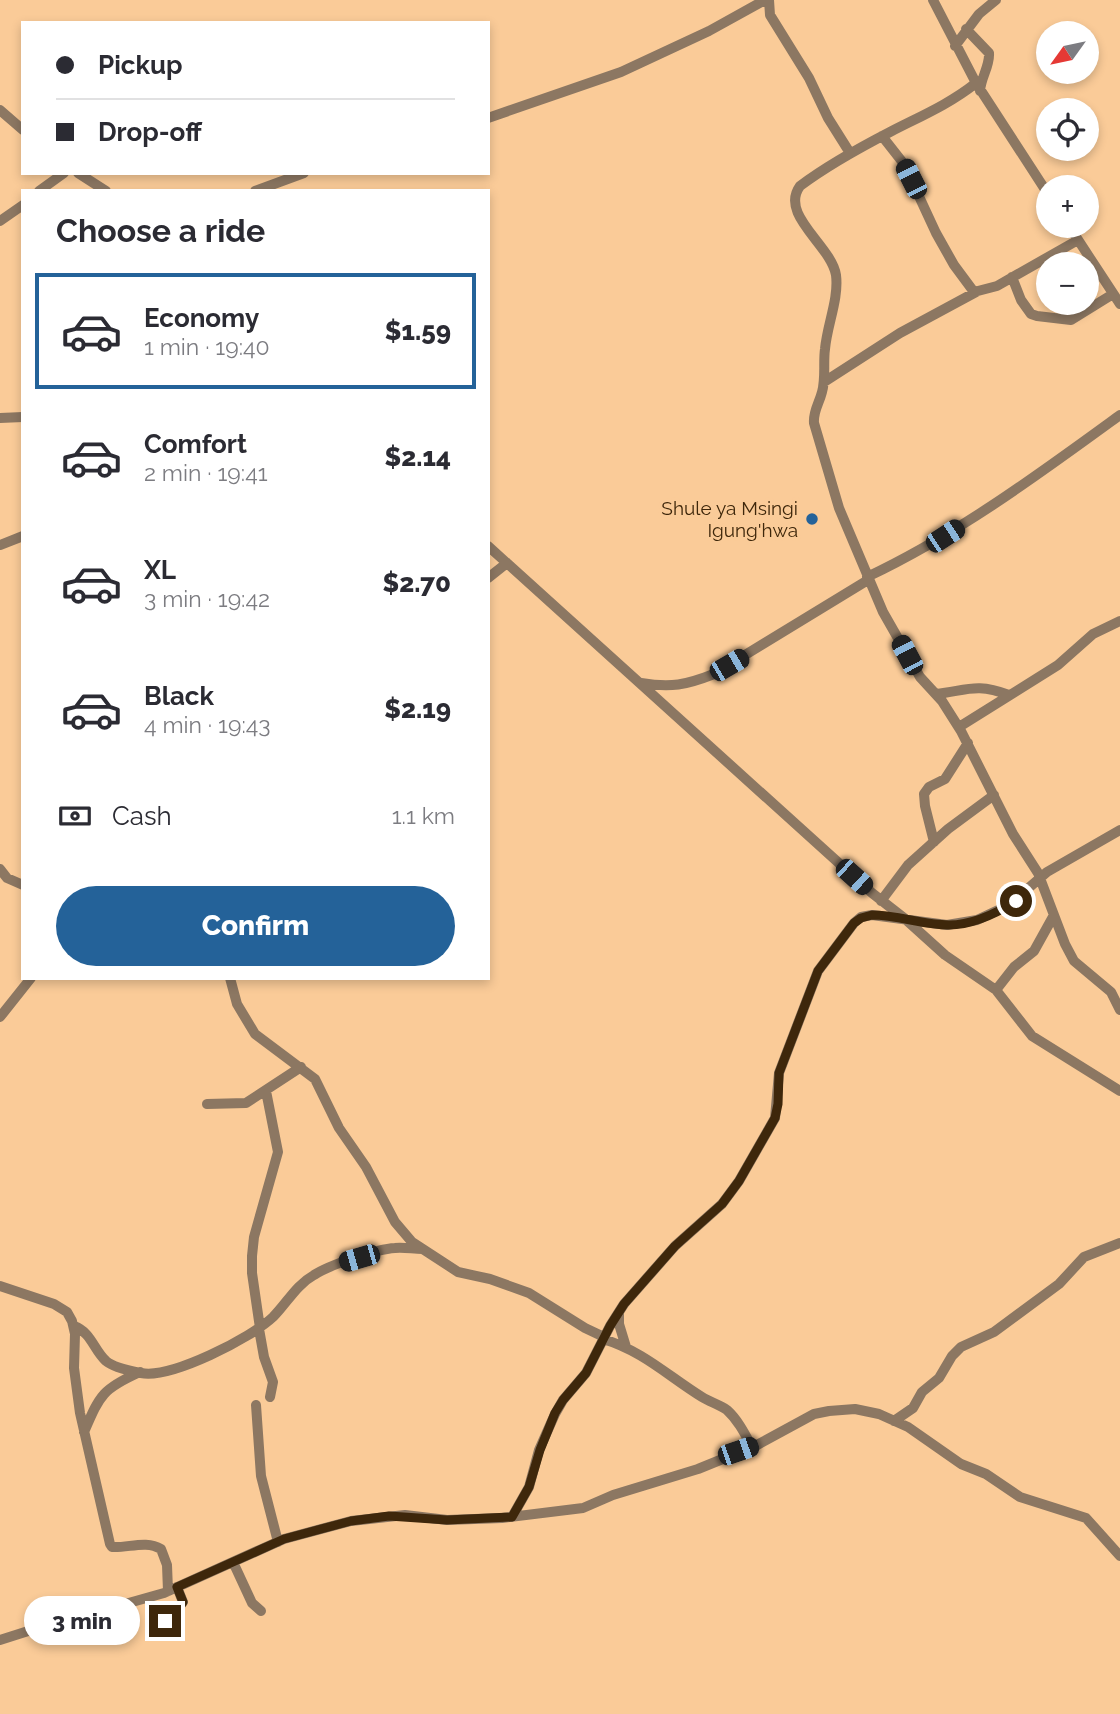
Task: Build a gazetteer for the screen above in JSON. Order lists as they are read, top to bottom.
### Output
{
  "places": ["Shule ya Msingi Igung'hwa"],
  "north": "bottom left",
  "page": {
    "map_buttons": ["+", "−"],
    "banner": ["Pickup", "Drop-off"],
    "heading": "Choose a ride",
    "list": [
      {
        "name": "Economy",
        "note": "1 min · 19:40",
        "value": "$1.59"
      },
      {
        "name": "Comfort",
        "note": "2 min · 19:41",
        "value": "$2.14"
      },
      {
        "name": "XL",
        "note": "3 min · 19:42",
        "value": "$2.70"
      },
      {
        "name": "Black",
        "note": "4 min · 19:43",
        "value": "$2.19"
      }
    ],
    "pay": ["Cash", "1.1 km"],
    "buttons": "Confirm",
    "bubble": "3 min"
  }
}
